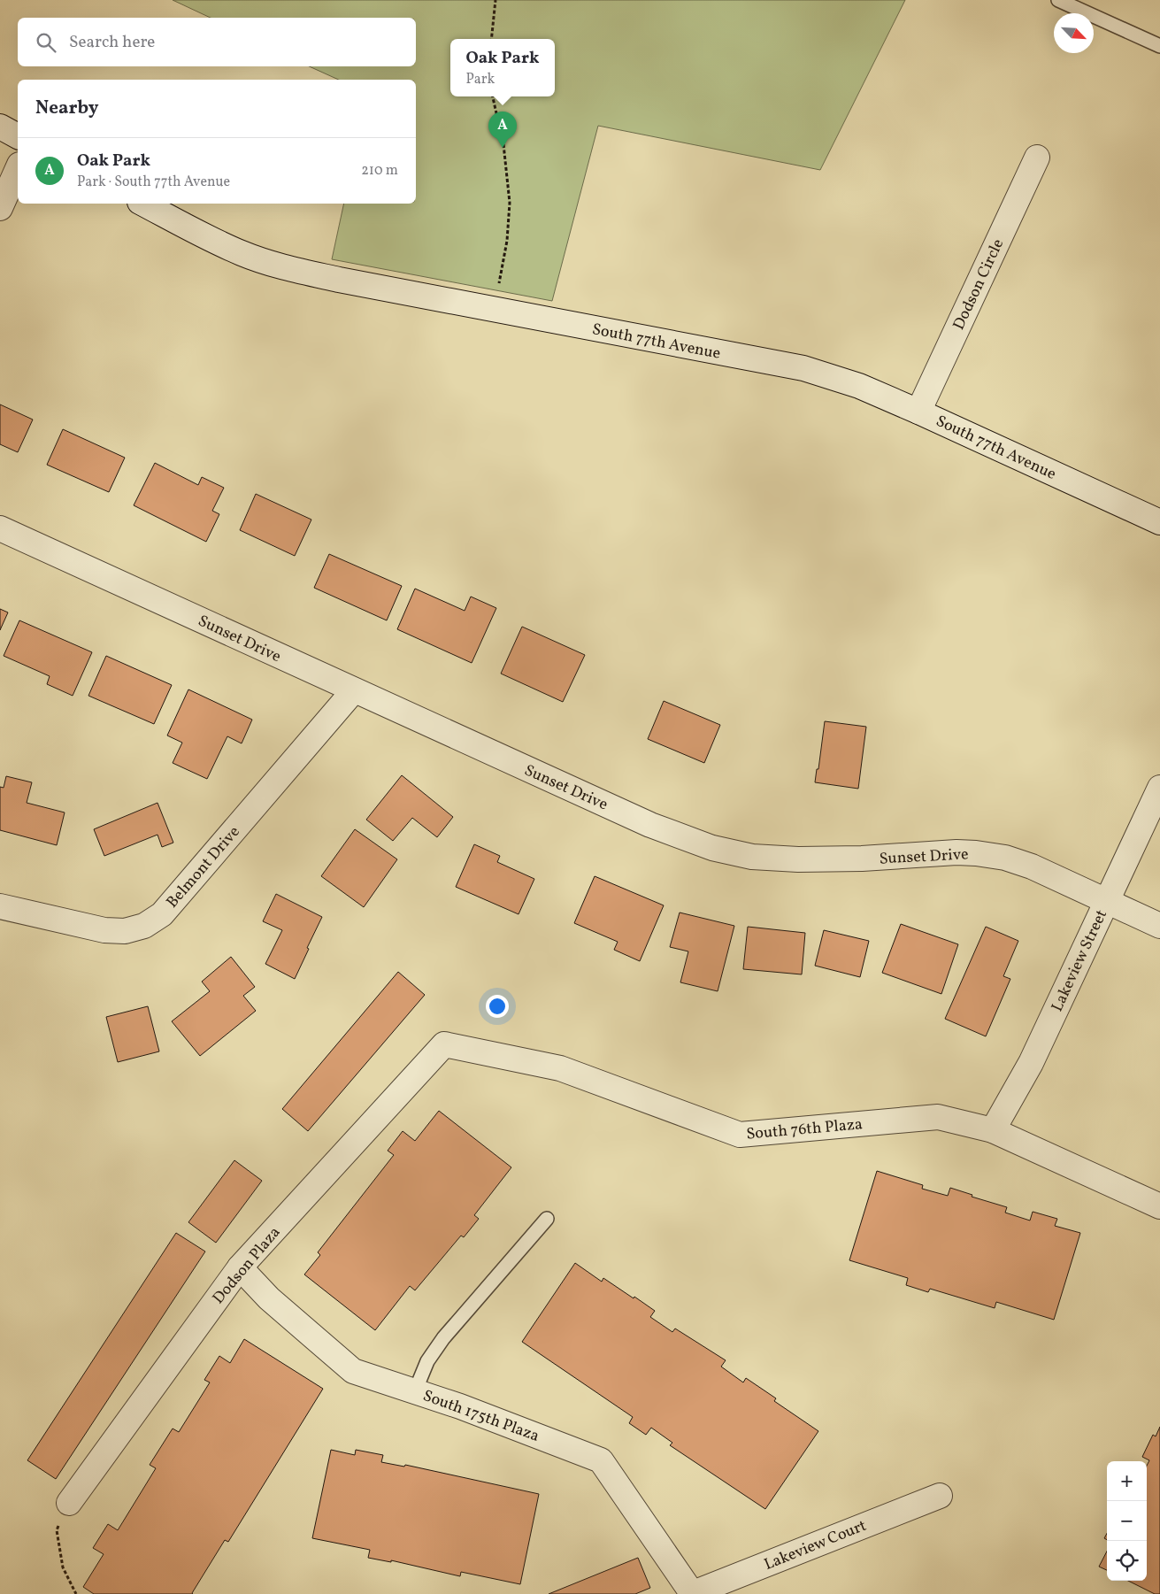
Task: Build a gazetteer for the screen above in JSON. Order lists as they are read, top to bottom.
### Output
{
  "streets": {
    "street": [
      "Dodson Circle",
      "South 77th Avenue",
      "Sunset Drive",
      "Belmont Drive",
      "Lakeview Street",
      "South 76th Plaza",
      "Dodson Plaza",
      "South 175th Plaza",
      "Lakeview Court"
    ]
  },
  "crossings": [
    ["Dodson Circle", "South 77th Avenue"],
    ["Sunset Drive", "Belmont Drive"],
    ["Sunset Drive", "Lakeview Street"],
    ["Lakeview Street", "South 76th Plaza"],
    ["South 76th Plaza", "Dodson Plaza"],
    ["Dodson Plaza", "South 175th Plaza"],
    ["South 175th Plaza", "Lakeview Court"]
  ],
  "north": "bottom right",
  "page": {
    "search": "Search here",
    "popup": ["Oak Park", "Park"],
    "heading": "Nearby",
    "pins": "A",
    "list": [
      {
        "mark": "A",
        "name": "Oak Park",
        "note": "Park · South 77th Avenue",
        "value": "210 m"
      }
    ],
    "map_buttons": ["+", "−"]
  }
}
